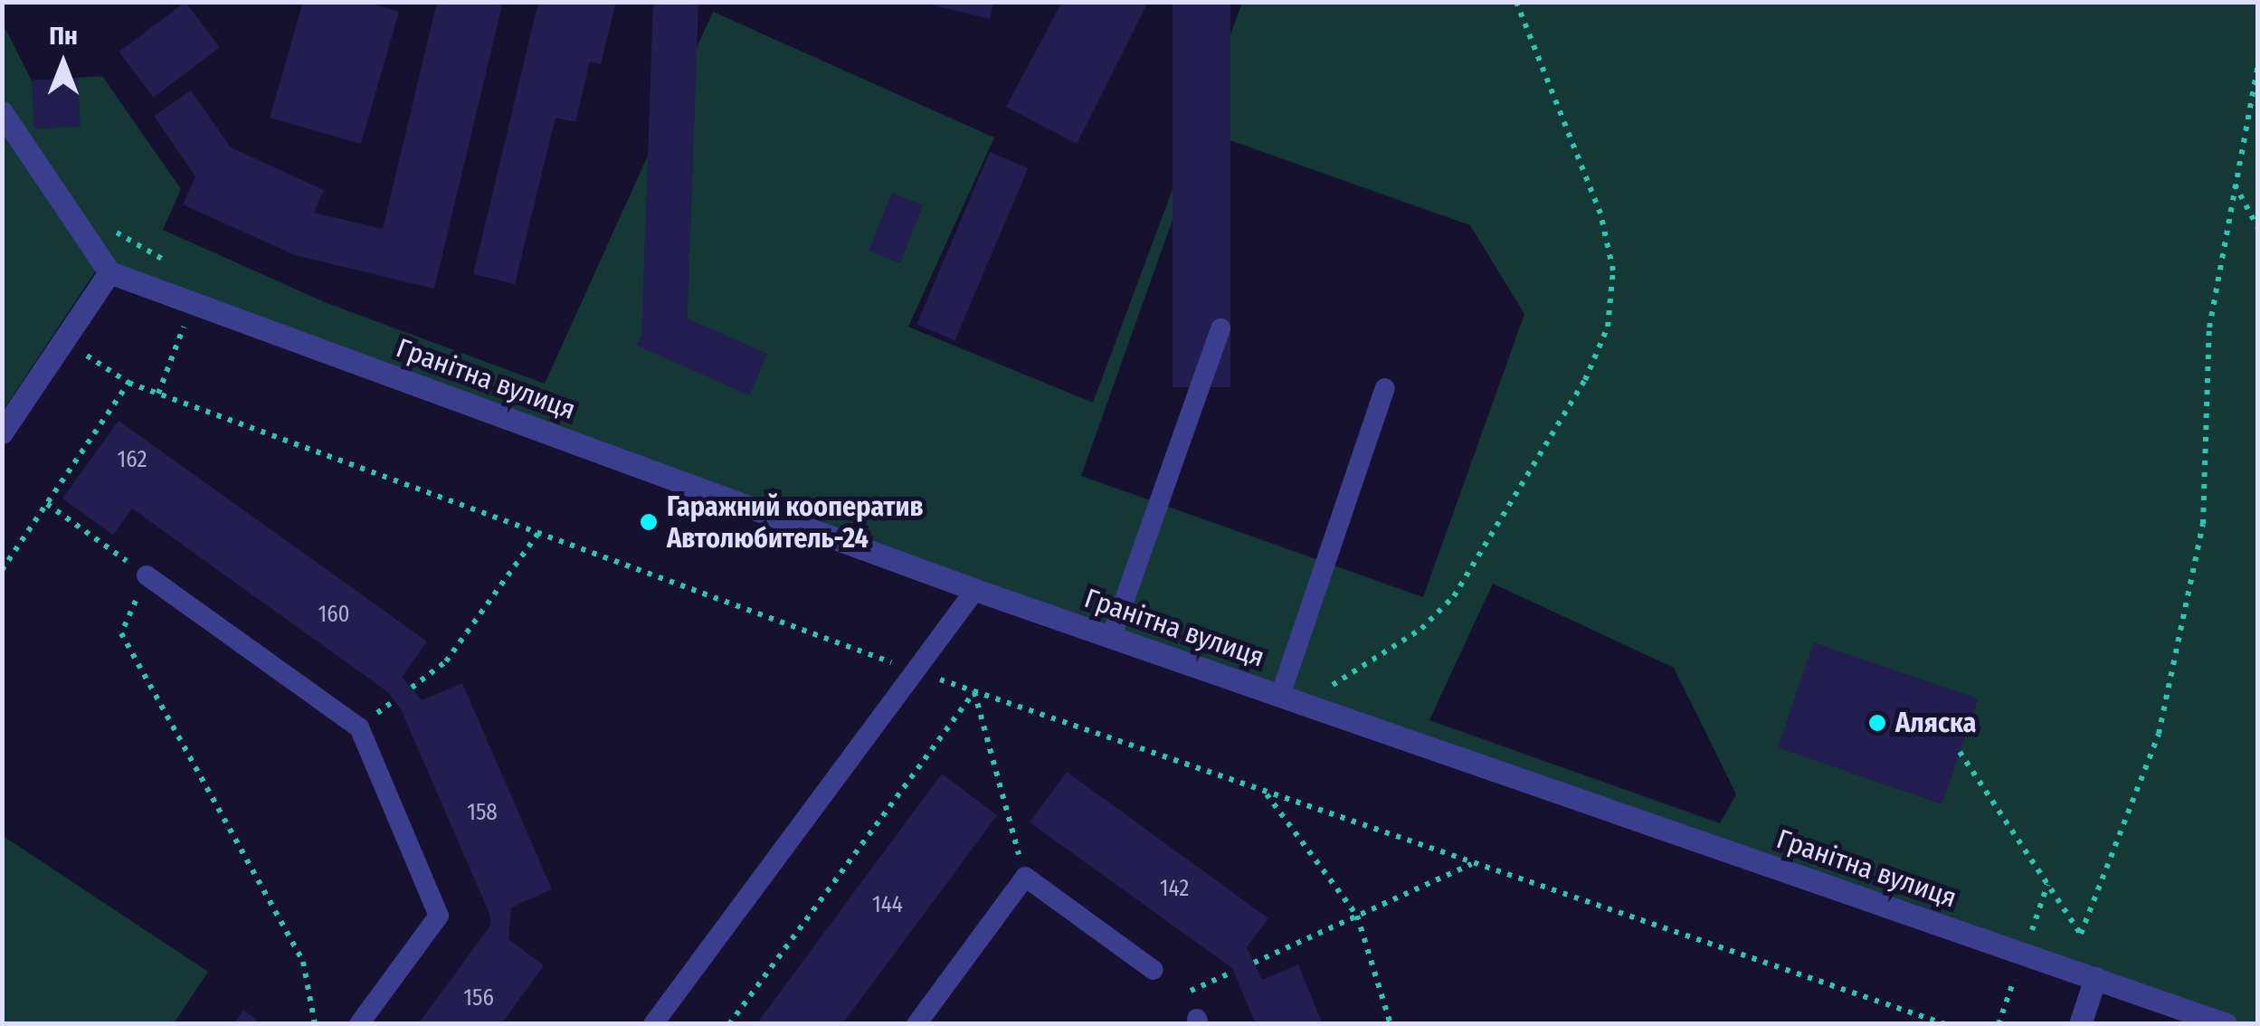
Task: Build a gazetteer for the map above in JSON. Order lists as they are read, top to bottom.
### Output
{
  "streets": {
    "street": ["Гранітна вулиця"]
  },
  "places": ["Гаражний кооператив Автолюбитель-24", "Аляска"],
  "house_numbers": [
    "162",
    "160",
    "158",
    "142",
    "144",
    "156"
  ],
  "north": "top"
}
